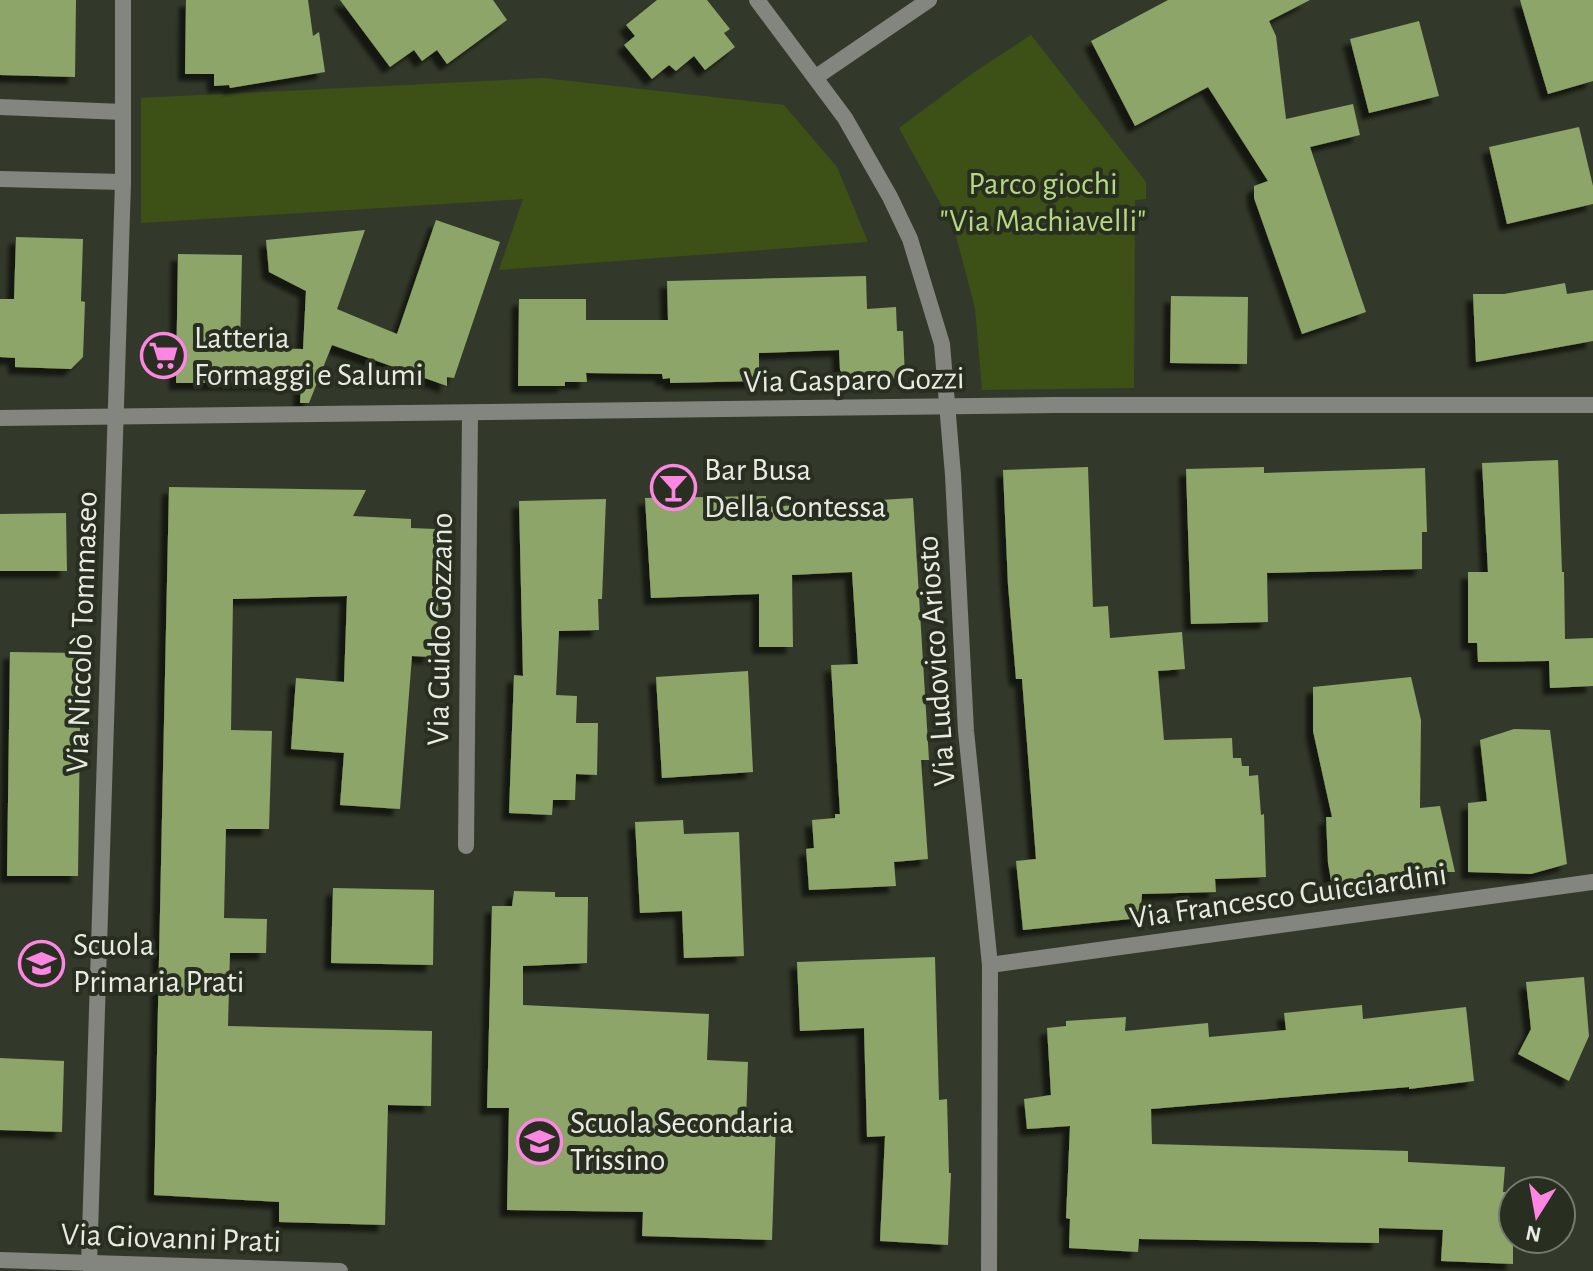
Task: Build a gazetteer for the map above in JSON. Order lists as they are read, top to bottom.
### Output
{
  "streets": {
    "street": [
      "Via Gasparo Gozzi",
      "Via Guido Gozzano",
      "Via Niccolò Tommaseo",
      "Via Ludovico Ariosto",
      "Via Francesco Guicciardini",
      "Via Giovanni Prati"
    ]
  },
  "crossings": [
    ["Via Gasparo Gozzi", "Via Guido Gozzano"],
    ["Via Gasparo Gozzi", "Via Niccolò Tommaseo"],
    ["Via Gasparo Gozzi", "Via Ludovico Ariosto"],
    ["Via Niccolò Tommaseo", "Via Giovanni Prati"],
    ["Via Ludovico Ariosto", "Via Francesco Guicciardini"]
  ],
  "parks": ["Parco giochi \"Via Machiavelli\""],
  "places": {
    "supermarket": ["Latteria Formaggi e Salumi"],
    "bar": ["Bar Busa Della Contessa"],
    "school or university": ["Scuola Primaria Prati", "Scuola Secondaria Trissino"]
  },
  "north": "bottom"
}
